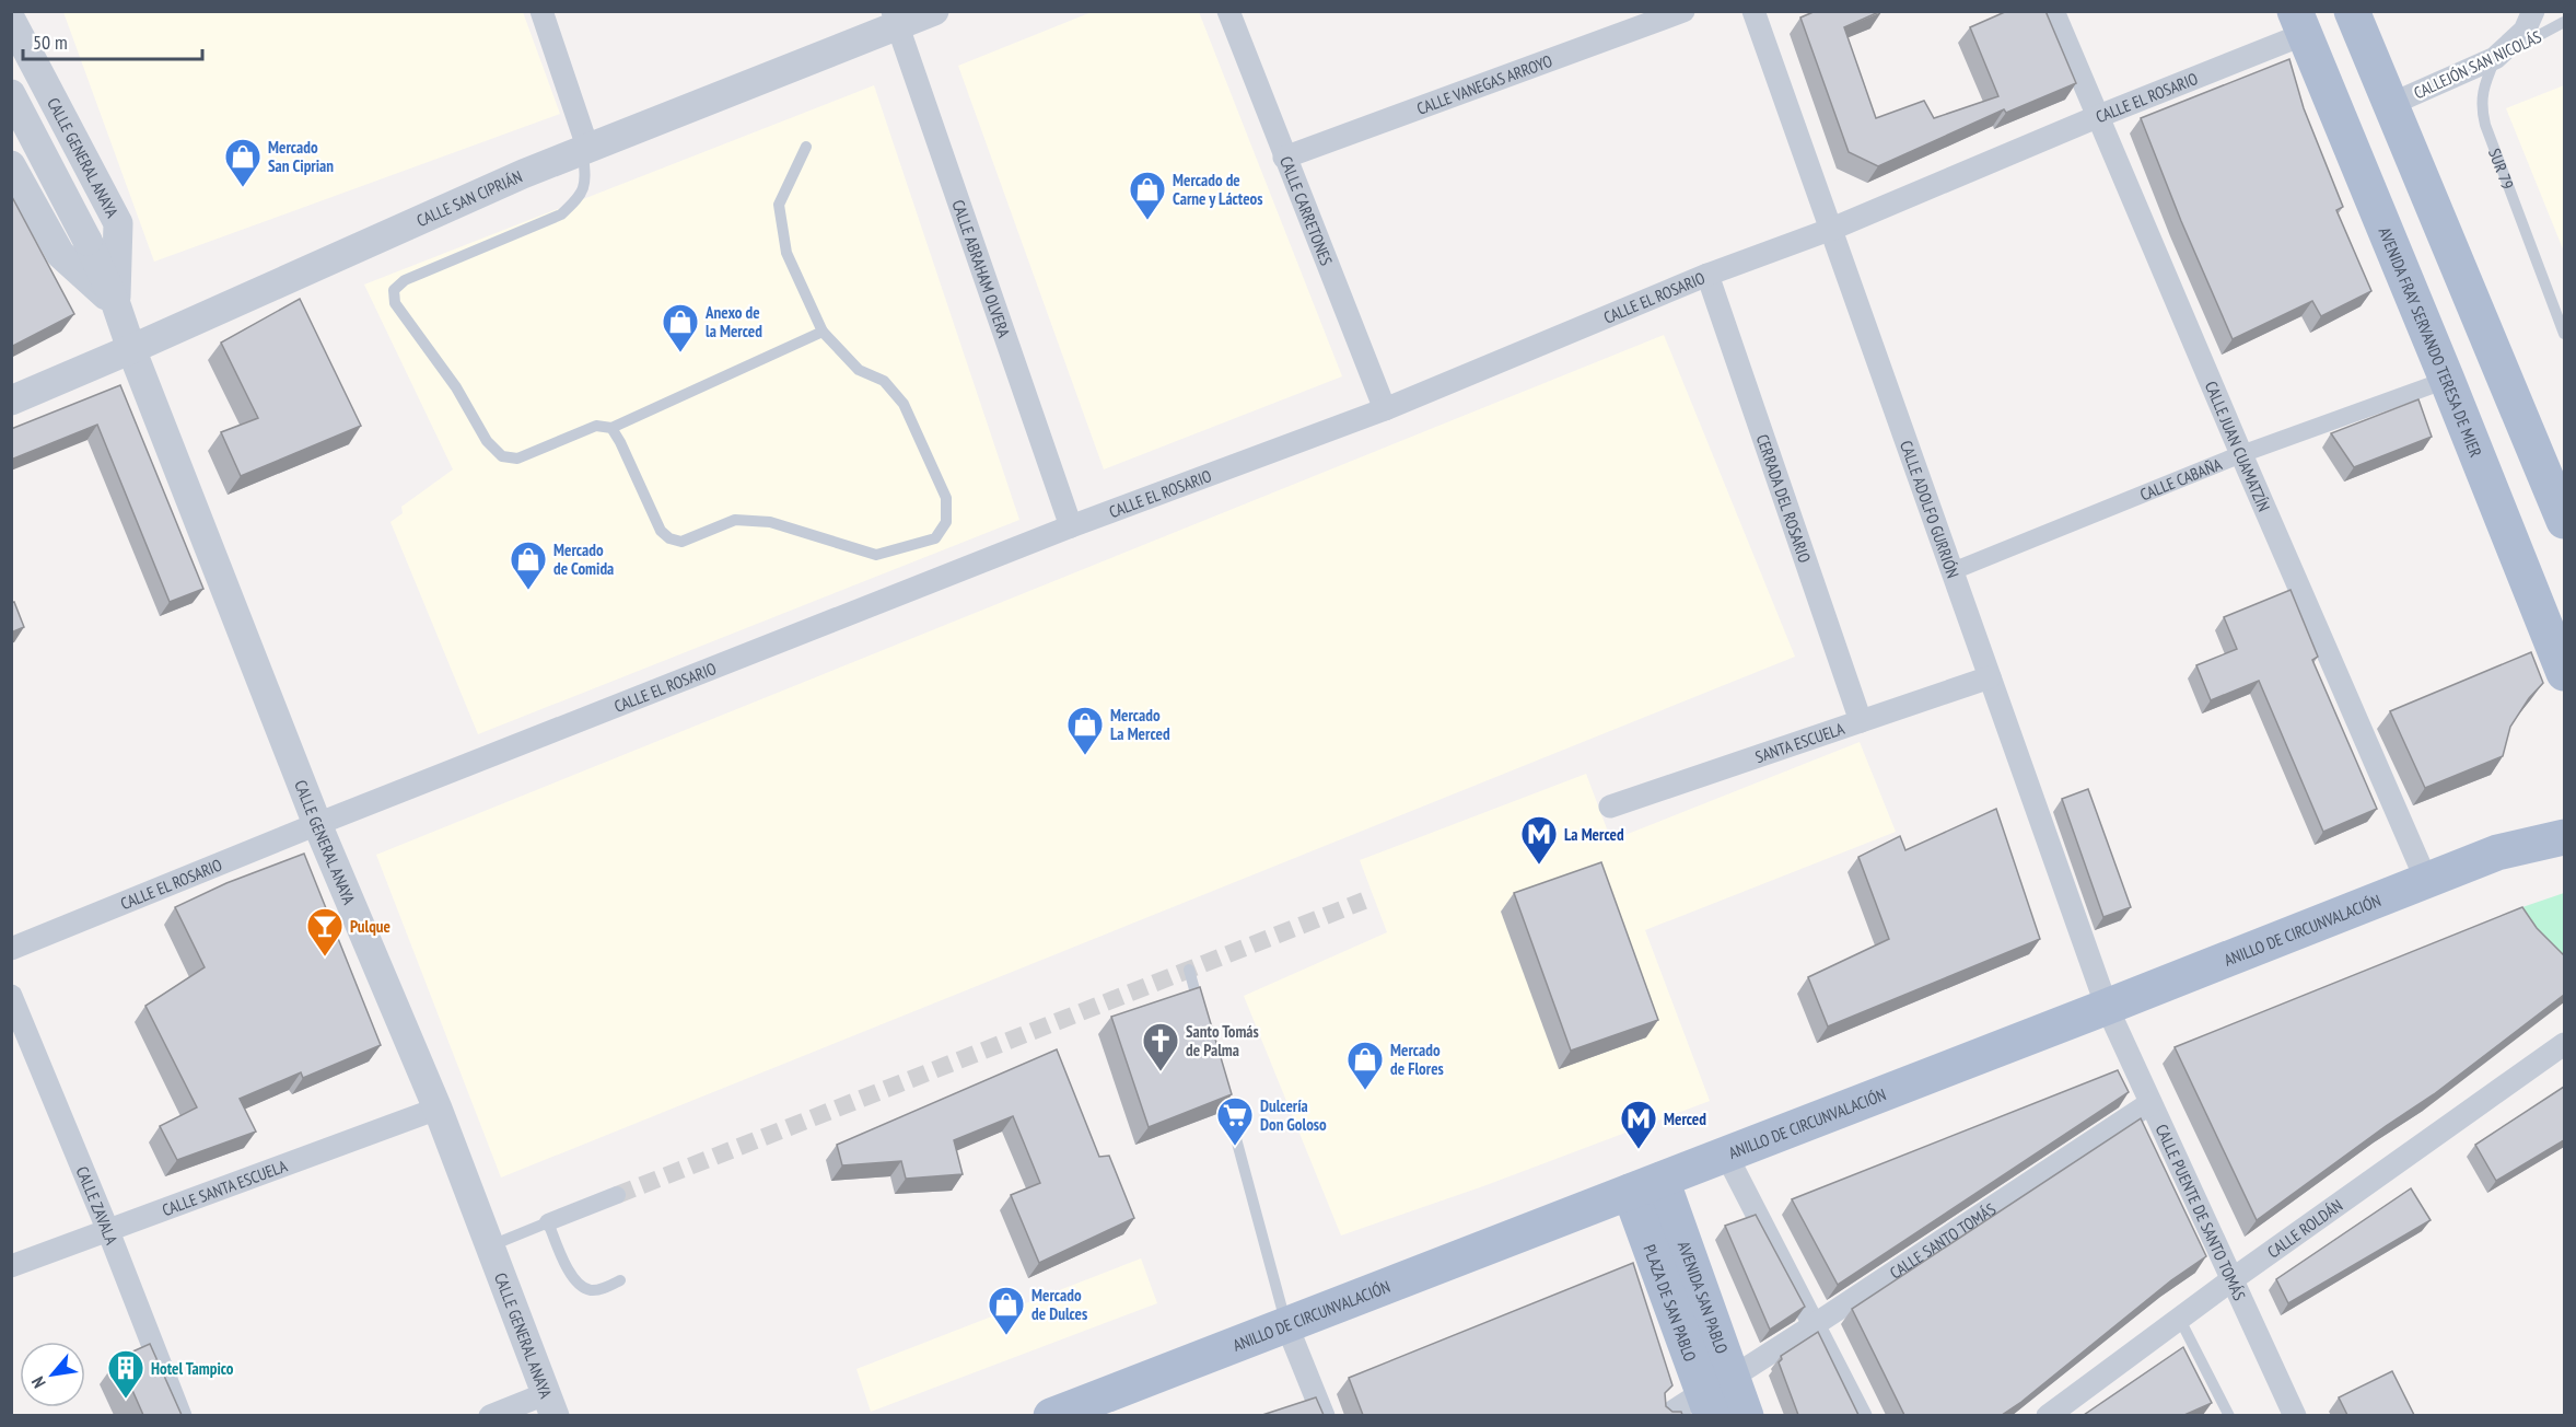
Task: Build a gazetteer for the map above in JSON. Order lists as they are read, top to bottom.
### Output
{
  "streets": {
    "main road": ["AVENIDA FRAY SERVANDO TERESA DE MIER", "ANILLO DE CIRCUNVALACIÓN", "PLAZA DE SAN PABLO"],
    "street": [
      "CALLEJÓN SAN NICOLÁS",
      "CALLE VANEGAS ARROYO",
      "CALLE EL ROSARIO",
      "CALLE GENERAL ANAYA",
      "SUR 79",
      "CALLE SAN CIPRIÁN",
      "CALLE CARRETONES",
      "CALLE ABRAHAM OLVERA",
      "CALLE JUAN CUAMATZÍN",
      "CALLE CABAÑA",
      "CERRADA DEL ROSARIO",
      "CALLE ADOLFO GURRIÓN",
      "SANTA ESCUELA",
      "CALLE SANTA ESCUELA",
      "CALLE ZAVALA",
      "CALLE PUENTE DE SANTO TOMÁS",
      "CALLE ROLDÁN",
      "CALLE SANTO TOMÁS"
    ]
  },
  "crossings": [
    ["CALLEJÓN SAN NICOLÁS", "SUR 79"],
    ["CALLE VANEGAS ARROYO", "CALLE CARRETONES"],
    ["CALLE EL ROSARIO", "CALLE GENERAL ANAYA"],
    ["CALLE EL ROSARIO", "CALLE CARRETONES"],
    ["CALLE EL ROSARIO", "CALLE ABRAHAM OLVERA"],
    ["CALLE EL ROSARIO", "AVENIDA FRAY SERVANDO TERESA DE MIER"],
    ["CALLE EL ROSARIO", "CALLE JUAN CUAMATZÍN"],
    ["CALLE EL ROSARIO", "CERRADA DEL ROSARIO"],
    ["CALLE EL ROSARIO", "CALLE ADOLFO GURRIÓN"],
    ["CALLE GENERAL ANAYA", "CALLE SAN CIPRIÁN"],
    ["CALLE GENERAL ANAYA", "CALLE SANTA ESCUELA"],
    ["CALLE SAN CIPRIÁN", "CALLE ABRAHAM OLVERA"],
    ["AVENIDA FRAY SERVANDO TERESA DE MIER", "CALLE CABAÑA"],
    ["CALLE JUAN CUAMATZÍN", "CALLE CABAÑA"],
    ["CALLE JUAN CUAMATZÍN", "ANILLO DE CIRCUNVALACIÓN"],
    ["CALLE CABAÑA", "CALLE ADOLFO GURRIÓN"],
    ["CERRADA DEL ROSARIO", "SANTA ESCUELA"],
    ["CALLE ADOLFO GURRIÓN", "SANTA ESCUELA"],
    ["CALLE ADOLFO GURRIÓN", "ANILLO DE CIRCUNVALACIÓN"],
    ["CALLE ADOLFO GURRIÓN", "CALLE PUENTE DE SANTO TOMÁS"],
    ["ANILLO DE CIRCUNVALACIÓN", "CALLE PUENTE DE SANTO TOMÁS"],
    ["ANILLO DE CIRCUNVALACIÓN", "PLAZA DE SAN PABLO"],
    ["CALLE SANTA ESCUELA", "CALLE ZAVALA"],
    ["CALLE PUENTE DE SANTO TOMÁS", "CALLE ROLDÁN"],
    ["CALLE PUENTE DE SANTO TOMÁS", "CALLE SANTO TOMÁS"],
    ["CALLE SANTO TOMÁS", "PLAZA DE SAN PABLO"]
  ],
  "places": {
    "shop": [
      "Mercado San Ciprian",
      "Mercado de Carne y Lácteos",
      "Anexo de la Merced",
      "Mercado de Comida",
      "Mercado La Merced",
      "Mercado de Flores",
      "Mercado de Dulces"
    ],
    "metro station": ["La Merced", "Merced"],
    "bar": ["Pulque"],
    "church": ["Santo Tomás de Palma"],
    "supermarket": ["Dulcería Don Goloso"],
    "building": ["Hotel Tampico"]
  },
  "scale_bar": "50 m",
  "north": "bottom left"
}
